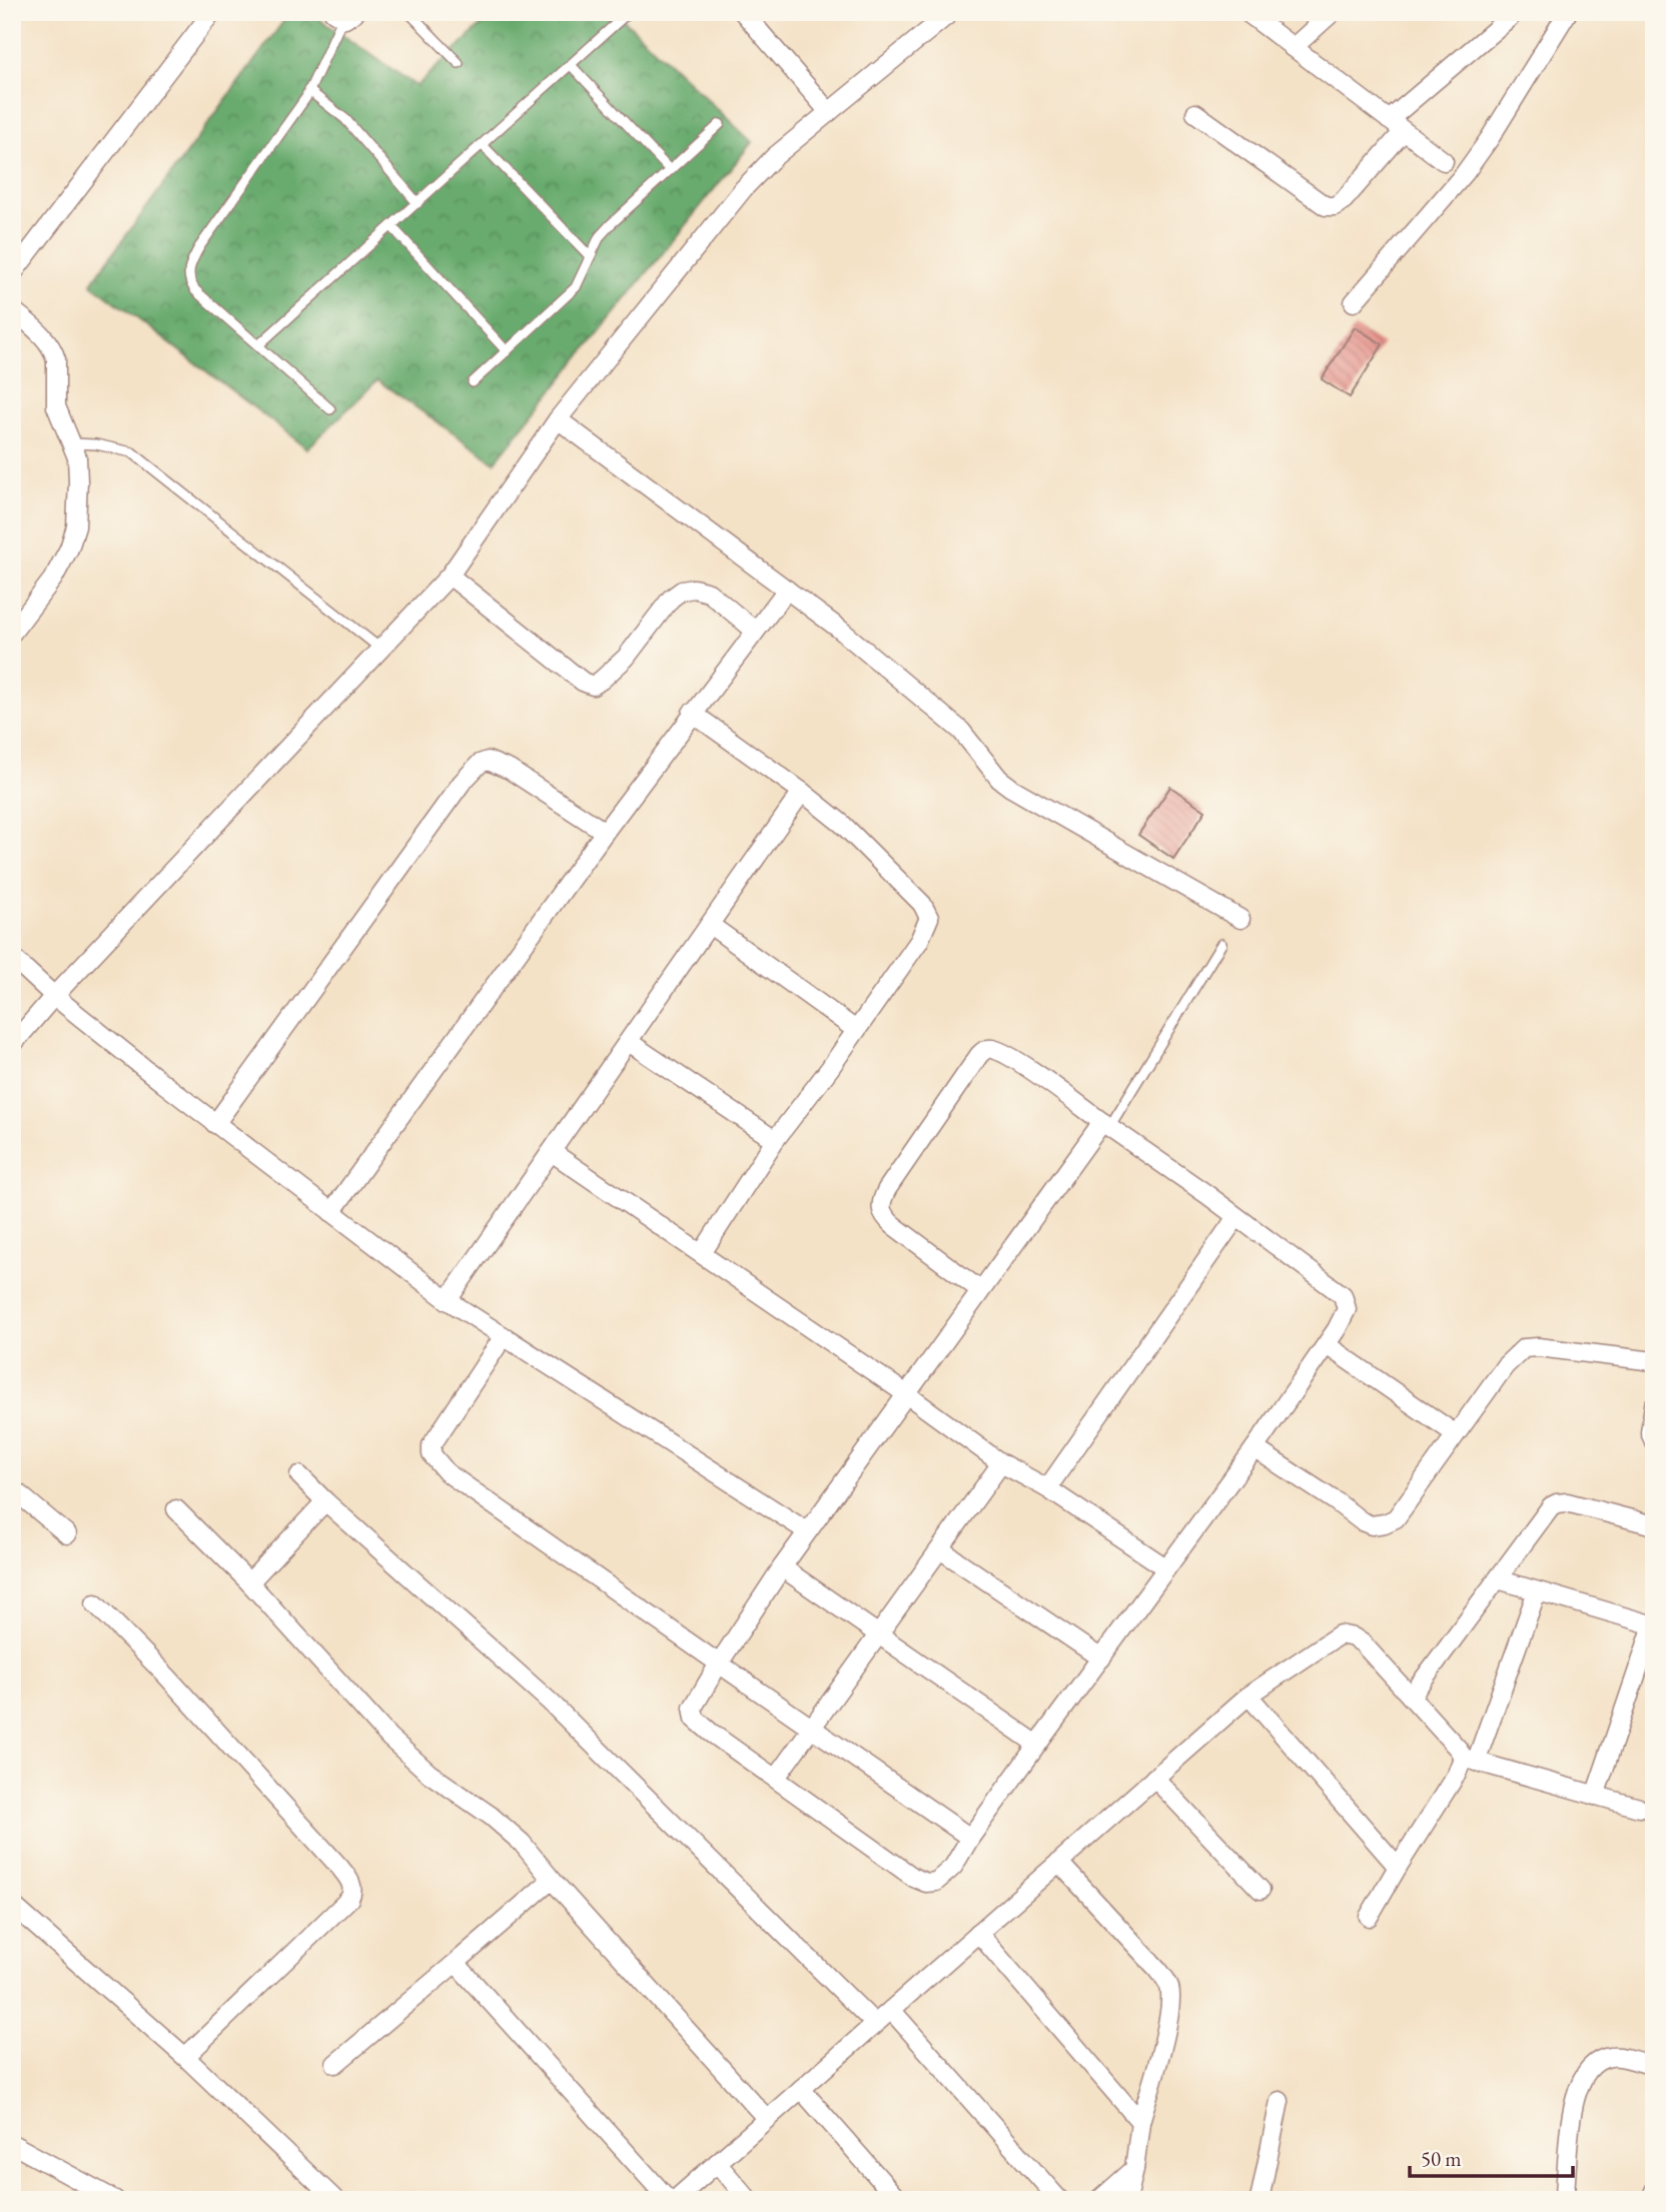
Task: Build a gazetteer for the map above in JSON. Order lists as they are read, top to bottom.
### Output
{
  "scale_bar": "50 m"
}
